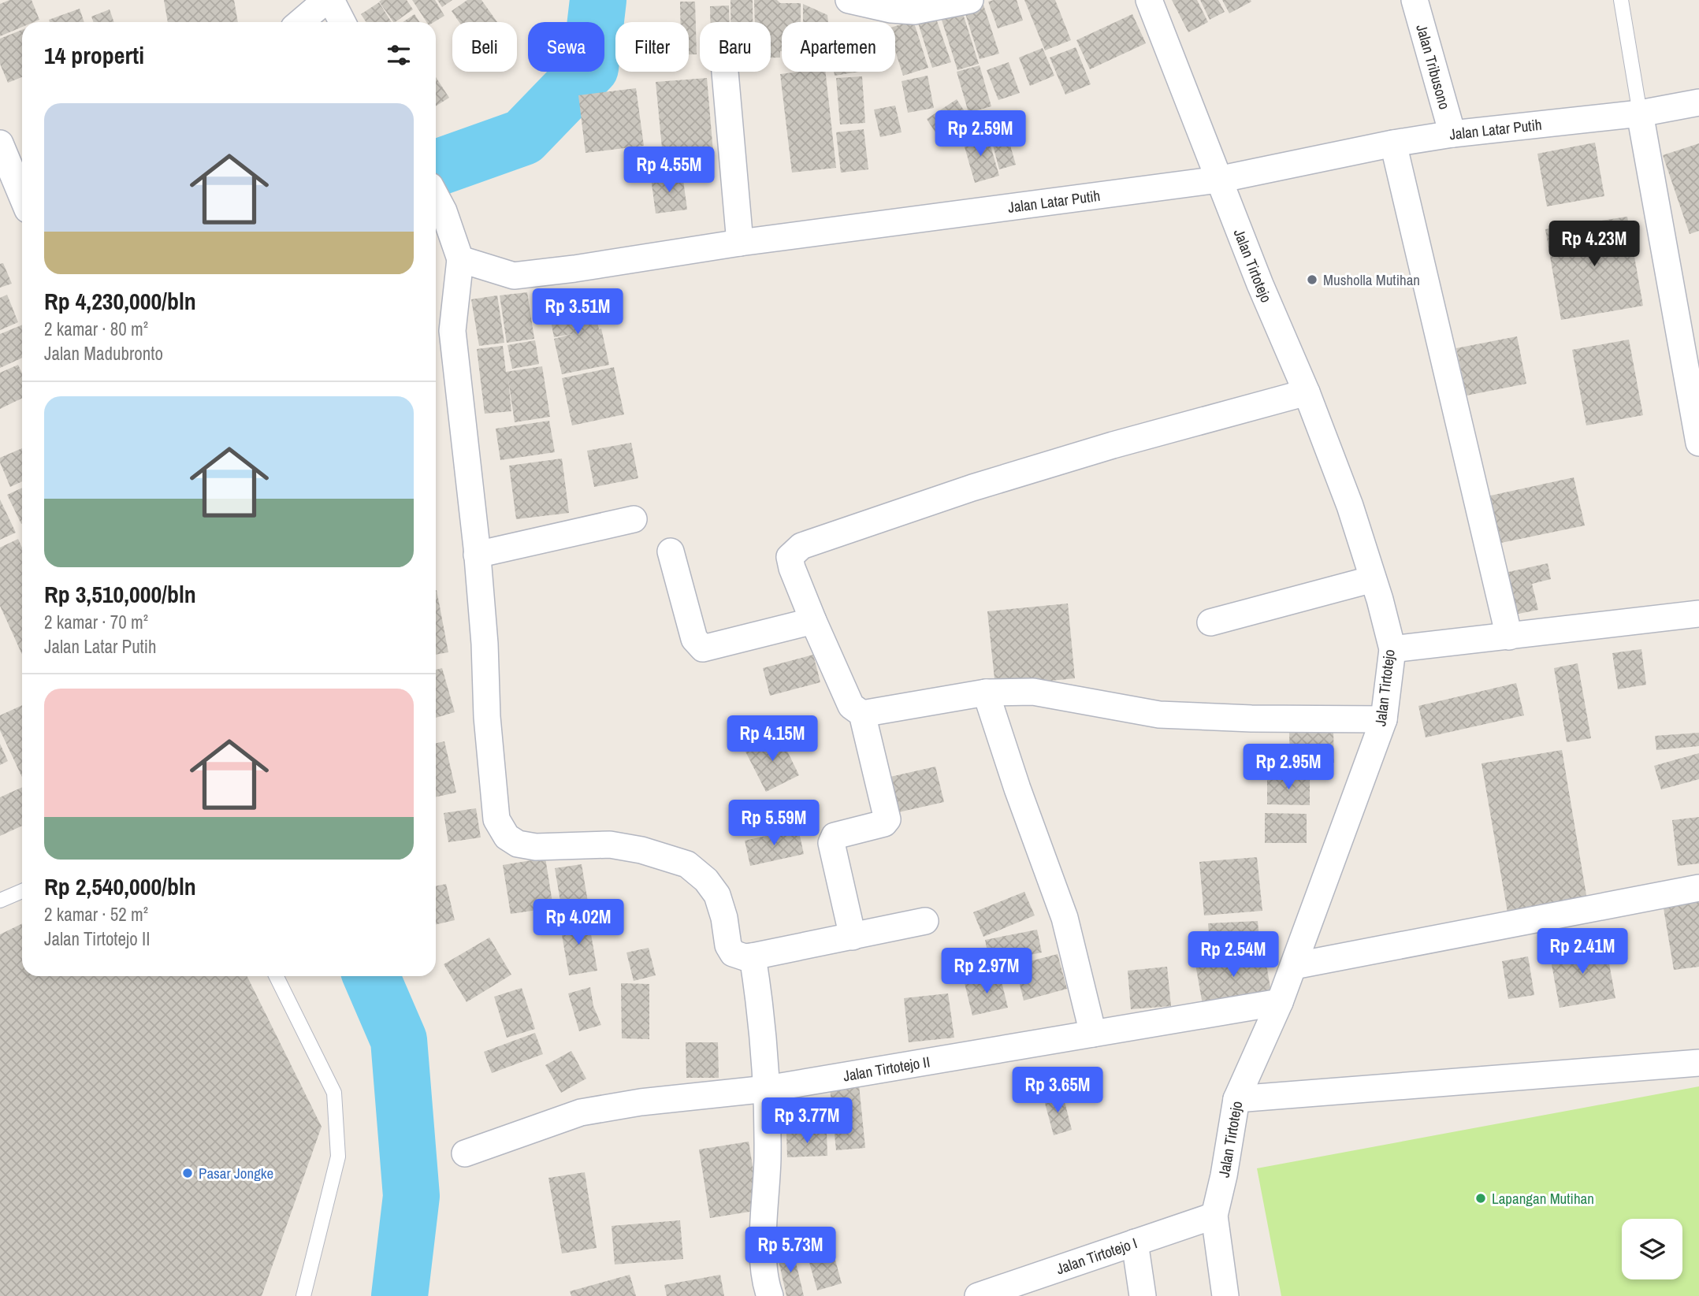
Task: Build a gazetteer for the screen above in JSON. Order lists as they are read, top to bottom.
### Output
{
  "streets": {
    "street": [
      "Jalan Tribusono",
      "Jalan Latar Putih",
      "Jalan Tirtotejo",
      "Jalan Tirtotejo II",
      "Jalan Tirtotejo I"
    ]
  },
  "crossings": [
    ["Jalan Tribusono", "Jalan Latar Putih"],
    ["Jalan Latar Putih", "Jalan Tirtotejo"],
    ["Jalan Tirtotejo", "Jalan Tirtotejo II"],
    ["Jalan Tirtotejo", "Jalan Tirtotejo I"]
  ],
  "places": ["Musholla Mutihan", "Pasar Jongke", "Lapangan Mutihan"],
  "page": {
    "chip": [
      "Beli",
      "Sewa",
      "Filter",
      "Baru",
      "Apartemen"
    ],
    "heading": "14 properti",
    "list": [
      {
        "name": "Rp 4,230,000/bln",
        "note": "2 kamar · 80 m² · Jalan Madubronto"
      },
      {
        "name": "Rp 3,510,000/bln",
        "note": "2 kamar · 70 m² · Jalan Latar Putih"
      },
      {
        "name": "Rp 2,540,000/bln",
        "note": "2 kamar · 52 m² · Jalan Tirtotejo II"
      }
    ],
    "price": [
      "Rp 2.59M",
      "Rp 4.55M",
      "Rp 4.23M",
      "Rp 3.51M",
      "Rp 4.15M",
      "Rp 2.95M",
      "Rp 5.59M",
      "Rp 4.02M",
      "Rp 2.41M",
      "Rp 2.54M",
      "Rp 2.97M",
      "Rp 3.65M",
      "Rp 3.77M",
      "Rp 5.73M"
    ]
  }
}
